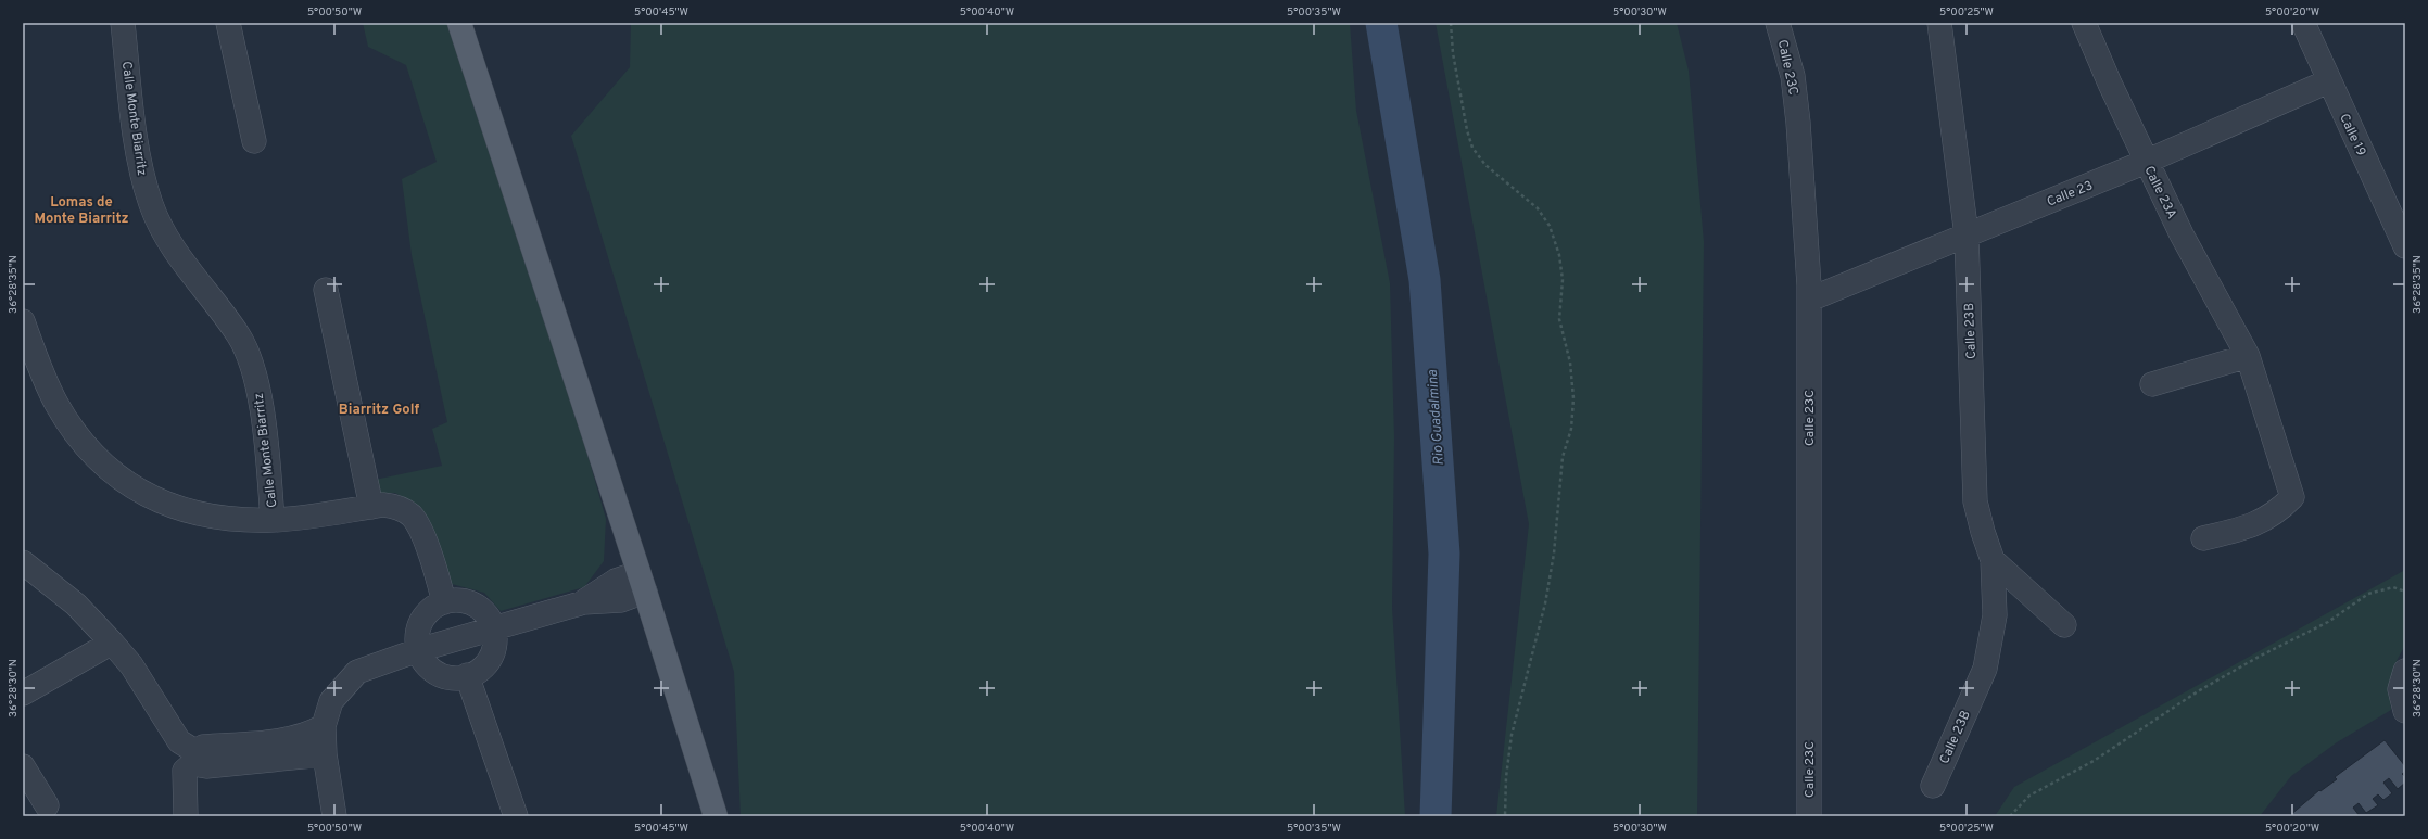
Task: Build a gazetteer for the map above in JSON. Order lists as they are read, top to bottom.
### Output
{
  "streets": {
    "street": [
      "Calle 23C",
      "Calle Monte Biarritz",
      "Calle 19",
      "Calle 23A",
      "Calle 23",
      "Calle 23B"
    ]
  },
  "crossings": [
    ["Calle 23C", "Calle 23"],
    ["Calle 19", "Calle 23"],
    ["Calle 23A", "Calle 23"],
    ["Calle 23", "Calle 23B"]
  ],
  "districts": ["Lomas de Monte Biarritz", "Biarritz Golf"],
  "water": ["Rio Guadalmina"],
  "coordinates": [
    "5°00'50\"W",
    "5°00'45\"W",
    "5°00'40\"W",
    "5°00'35\"W",
    "5°00'30\"W",
    "5°00'25\"W",
    "5°00'20\"W",
    "36°28'35\"N",
    "36°28'30\"N"
  ]
}
